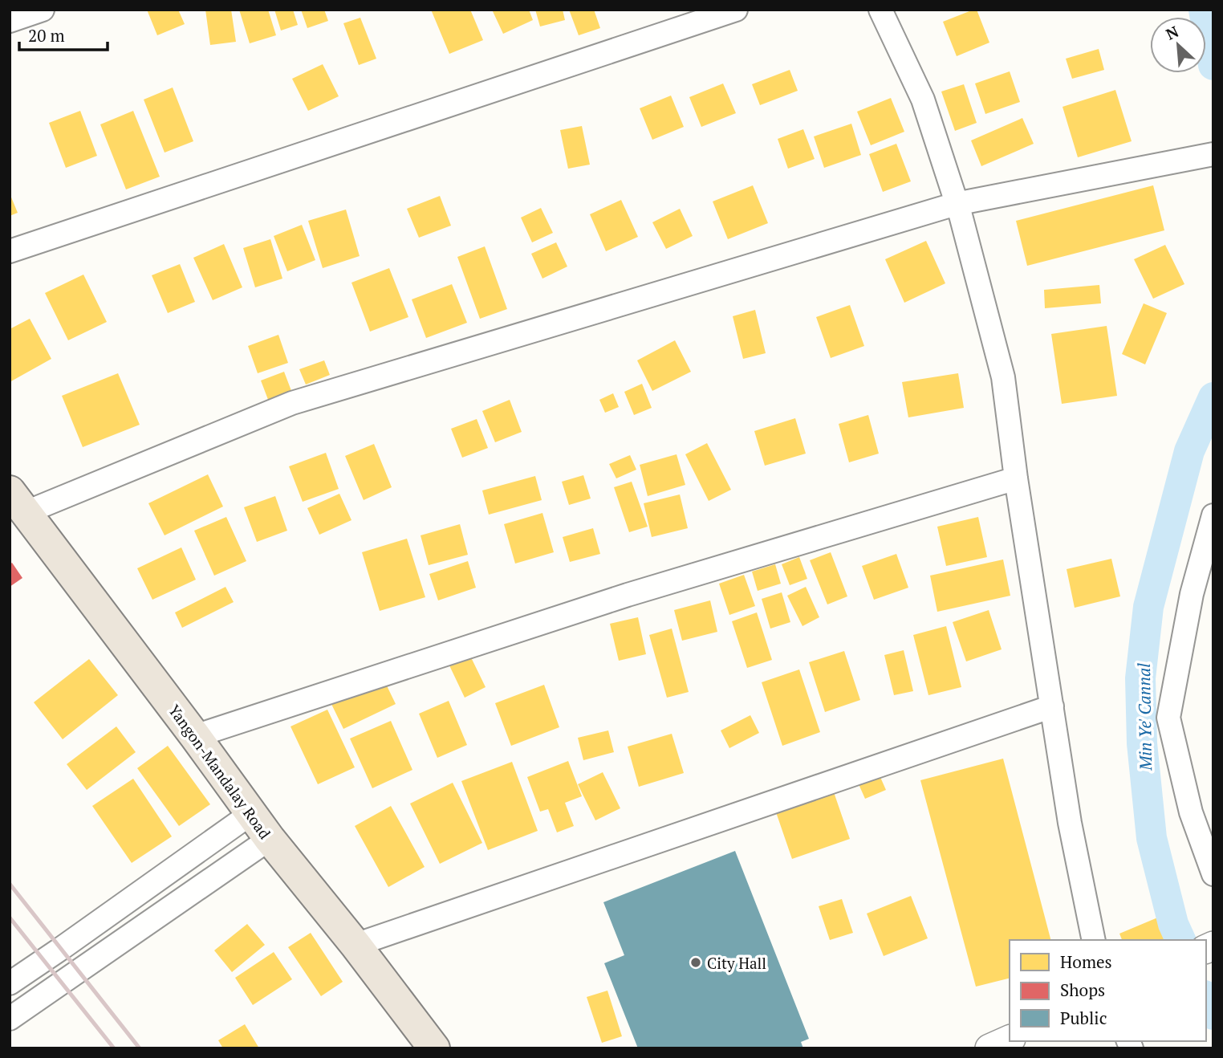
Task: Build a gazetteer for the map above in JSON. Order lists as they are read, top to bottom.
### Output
{
  "streets": {
    "highway": ["Yangon-Mandalay Road"]
  },
  "water": ["Min Ye' Cannal"],
  "places": ["City Hall"],
  "legend": ["Homes", "Shops", "Public"],
  "scale_bar": "20 m",
  "north": "top left"
}
